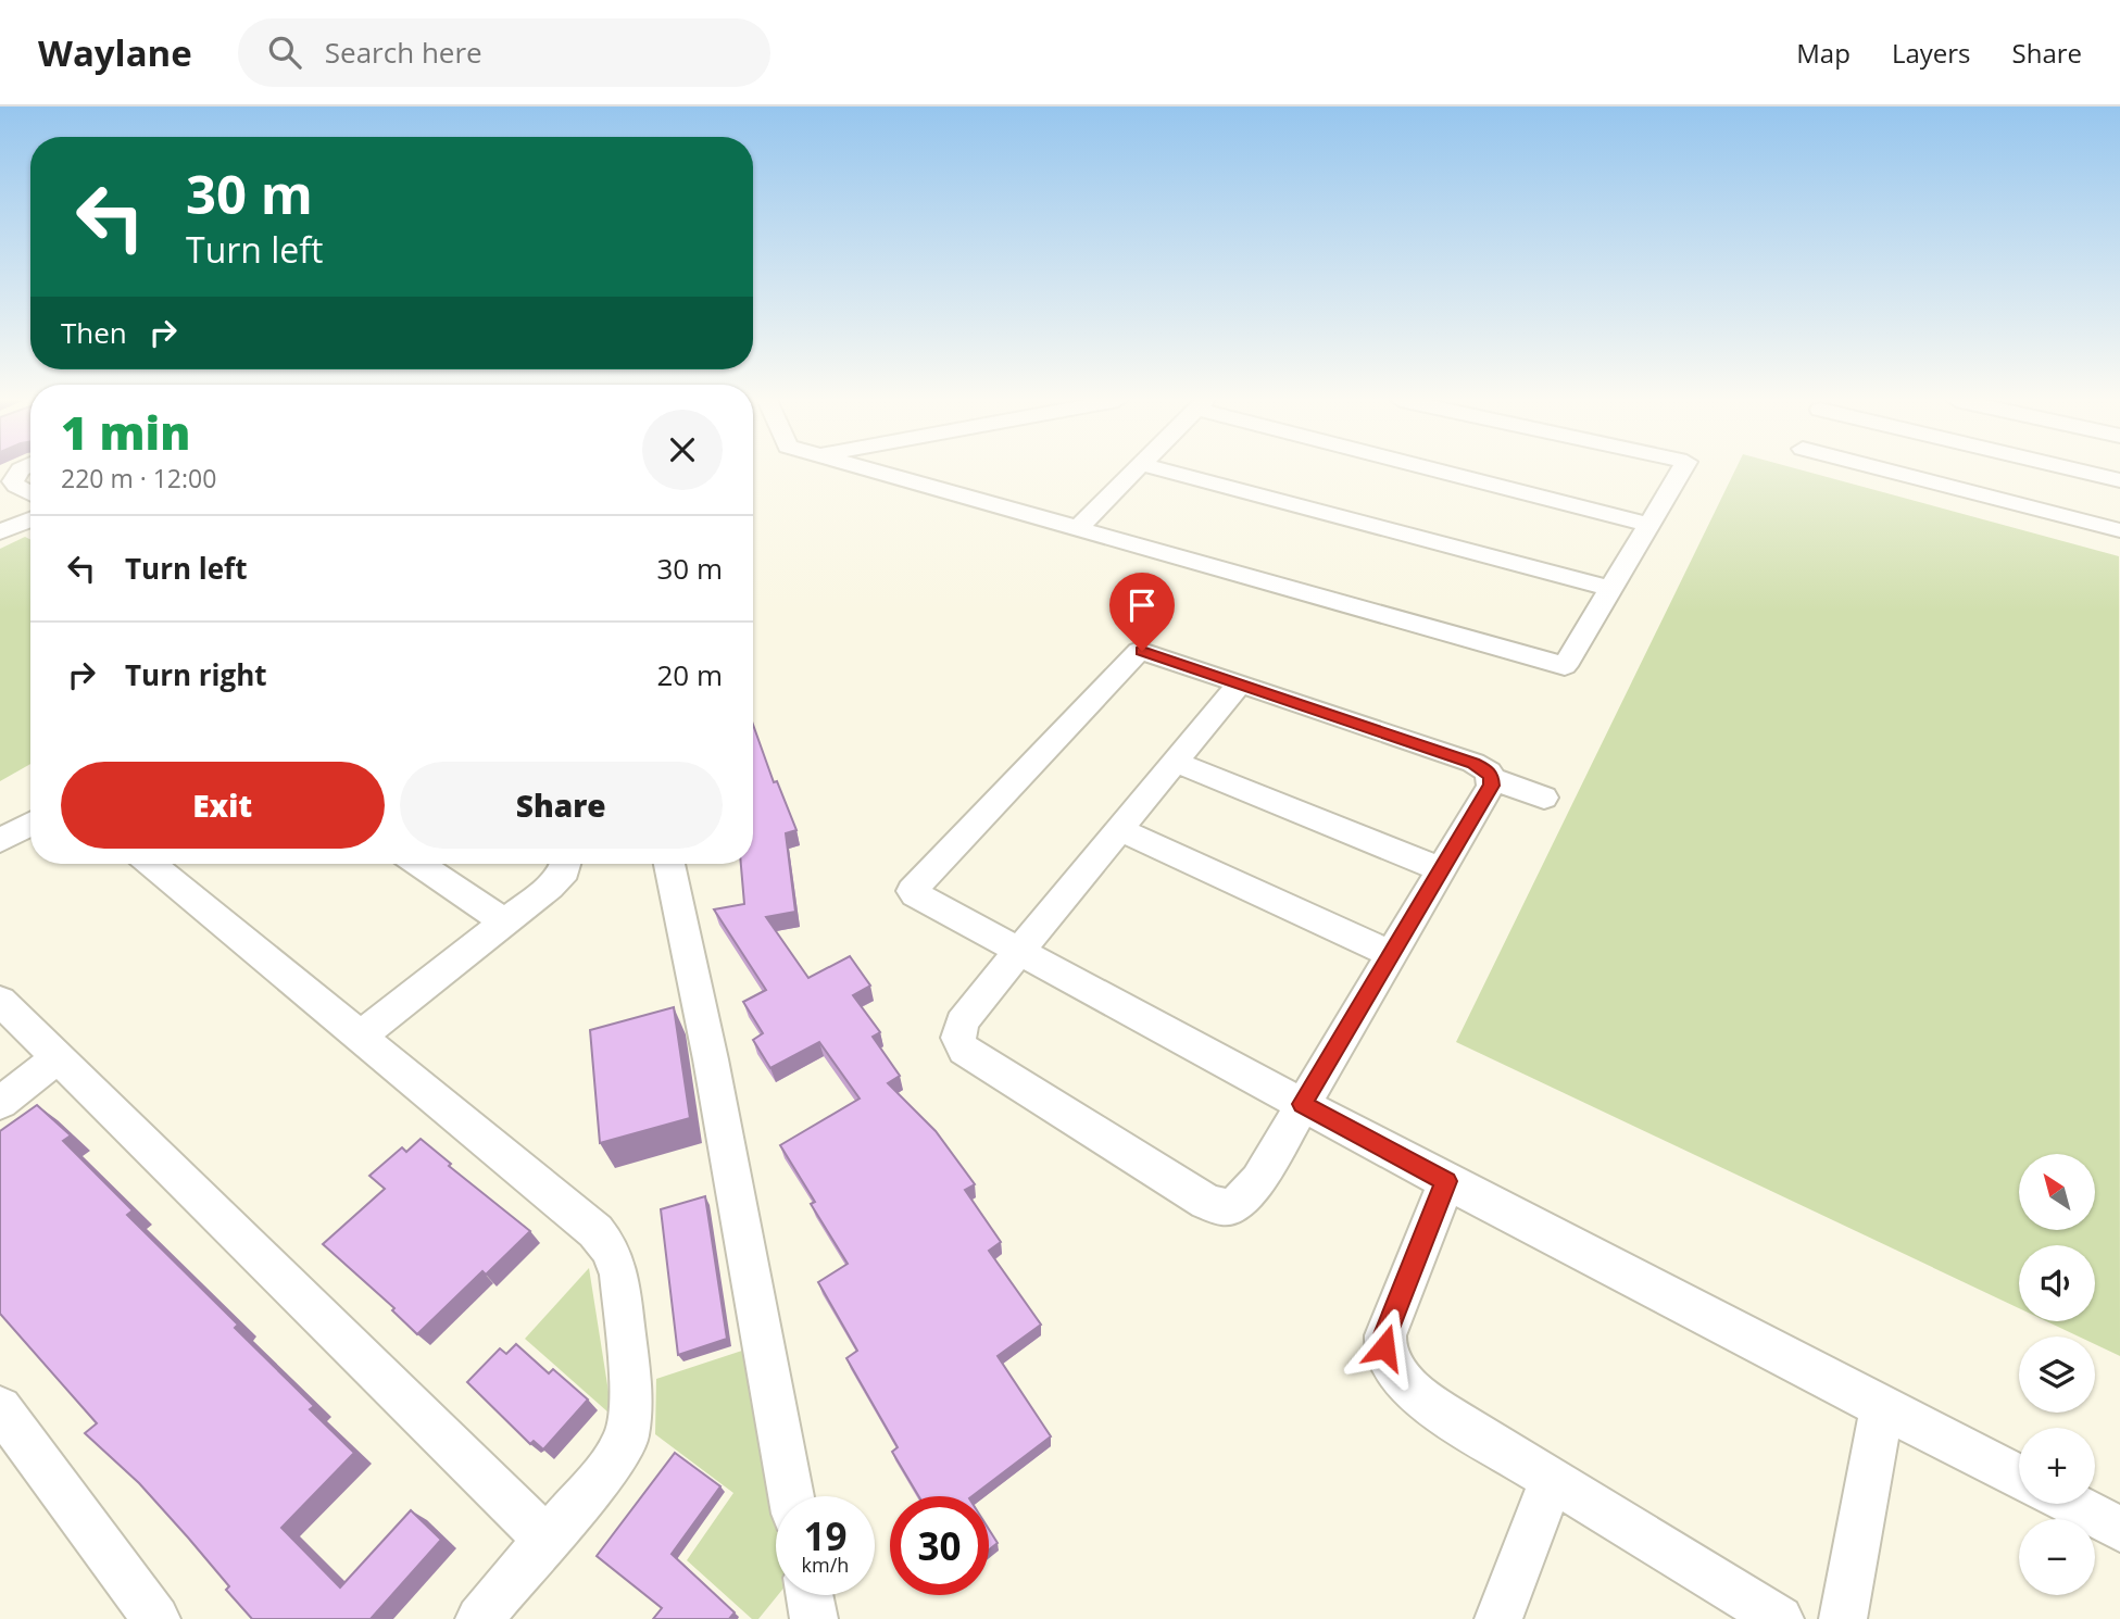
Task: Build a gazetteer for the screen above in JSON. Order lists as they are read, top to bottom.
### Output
{
  "north": "top left",
  "page": {
    "header": "Waylane",
    "search": "Search here",
    "nav": ["Map", "Layers", "Share"],
    "turn": ["30 m", "Turn left"],
    "then": "Then",
    "heading": ["1 min", "220 m · 12:00"],
    "list": [
      {
        "name": "Turn left",
        "value": "30 m"
      },
      {
        "name": "Turn right",
        "value": "20 m"
      }
    ],
    "buttons": ["Exit", "Share"],
    "map_buttons": ["+", "−"],
    "speed": "19 km/h",
    "limit": "30"
  }
}
